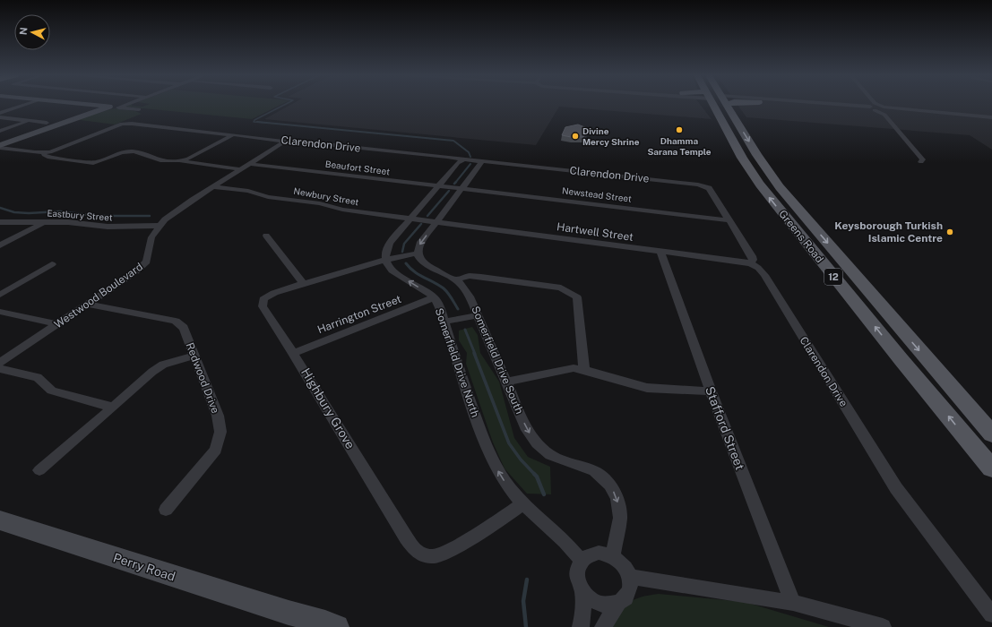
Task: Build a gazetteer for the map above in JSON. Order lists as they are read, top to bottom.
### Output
{
  "streets": {
    "main road": ["Greens Road", "12", "Perry Road"],
    "street": [
      "Clarendon Drive",
      "Beaufort Street",
      "Newstead Street",
      "Newbury Street",
      "Eastbury Street",
      "Hartwell Street",
      "Westwood Boulevard",
      "Harrington Street",
      "Somerfield Drive South",
      "Somerfield Drive North",
      "Redwood Drive",
      "Highbury Grove",
      "Stafford Street"
    ]
  },
  "crossings": [
    ["Clarendon Drive", "Newstead Street"],
    ["Clarendon Drive", "Hartwell Street"],
    ["Clarendon Drive", "Westwood Boulevard"],
    ["Beaufort Street", "Newstead Street"],
    ["Beaufort Street", "Westwood Boulevard"],
    ["Newbury Street", "Hartwell Street"],
    ["Newbury Street", "Westwood Boulevard"],
    ["Eastbury Street", "Westwood Boulevard"],
    ["Hartwell Street", "Stafford Street"],
    ["Westwood Boulevard", "Redwood Drive"],
    ["Harrington Street", "Somerfield Drive North"],
    ["Harrington Street", "Highbury Grove"],
    ["Somerfield Drive South", "Somerfield Drive North"],
    ["Somerfield Drive South", "Highbury Grove"],
    ["Somerfield Drive North", "Highbury Grove"]
  ],
  "one_way": ["Somerfield Drive South", "Somerfield Drive North"],
  "places": ["Dhamma Sarana Temple", "Divine Mercy Shrine", "Keysborough Turkish Islamic Centre"],
  "north": "left"
}
